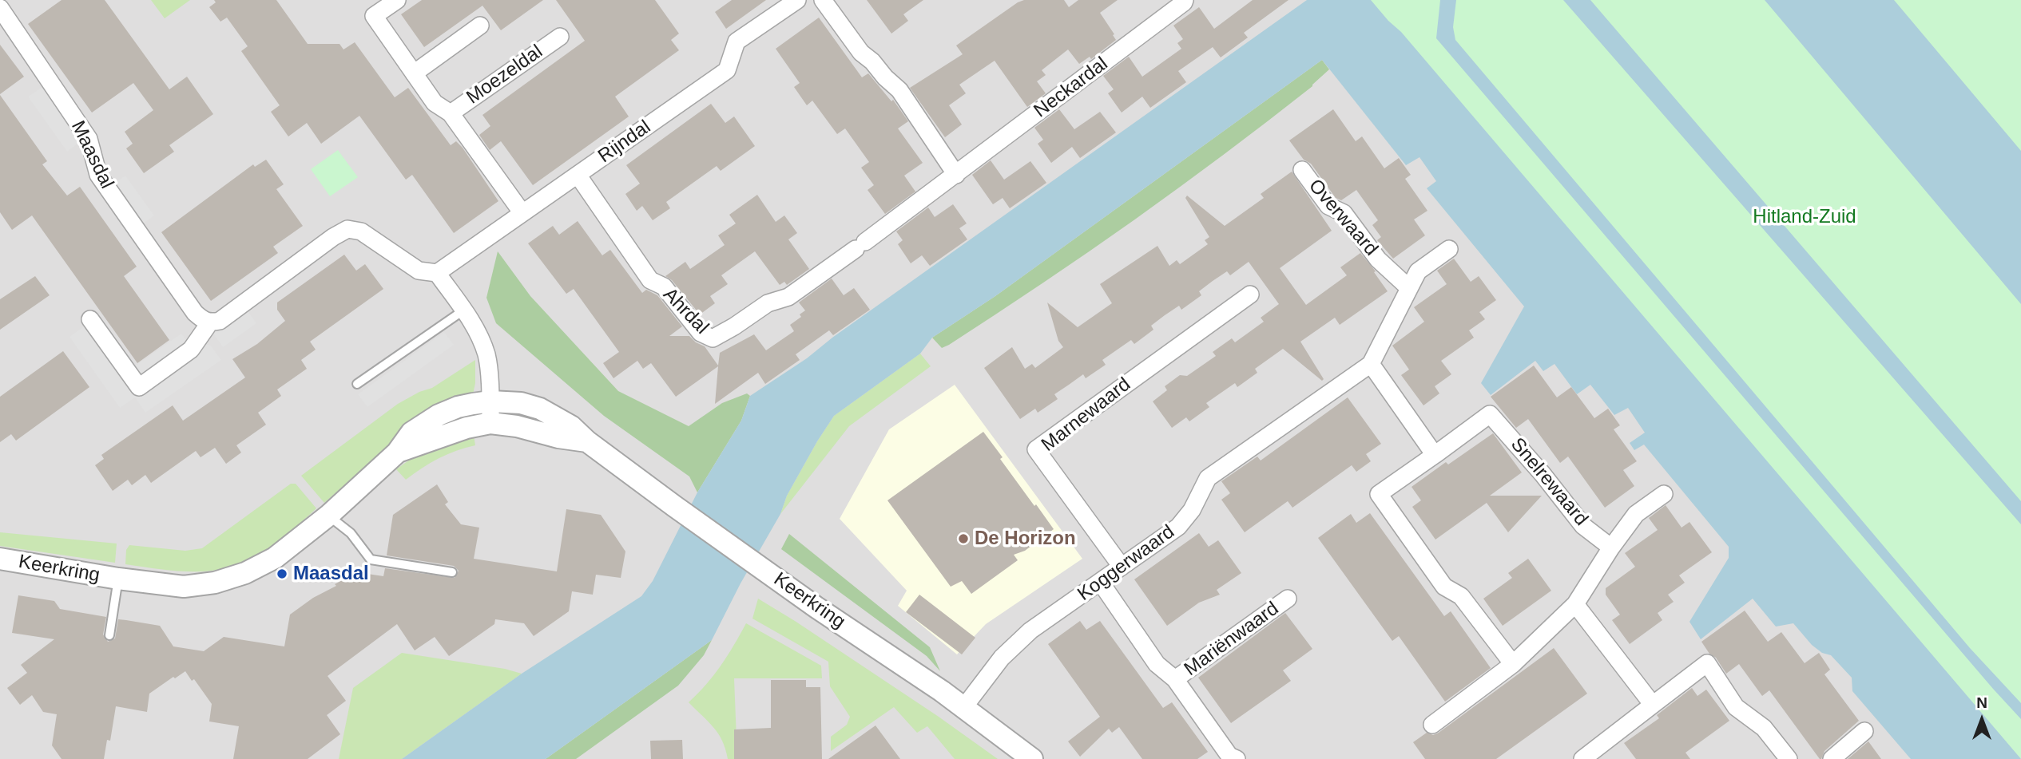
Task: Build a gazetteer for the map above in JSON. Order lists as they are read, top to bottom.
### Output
{
  "streets": {
    "street": [
      "Moezeldal",
      "Neckardal",
      "Rijndal",
      "Maasdal",
      "Overwaard",
      "Ahrdal",
      "Marnewaard",
      "Snelrewaard",
      "Koggerwaard",
      "Keerkring",
      "Mariënwaard"
    ]
  },
  "crossings": [
    ["Moezeldal", "Rijndal"],
    ["Neckardal", "Ahrdal"],
    ["Rijndal", "Ahrdal"],
    ["Marnewaard", "Koggerwaard"],
    ["Koggerwaard", "Keerkring"],
    ["Koggerwaard", "Mariënwaard"]
  ],
  "parks": ["Hitland-Zuid"],
  "places": ["De Horizon", "Maasdal"],
  "north": "top"
}
